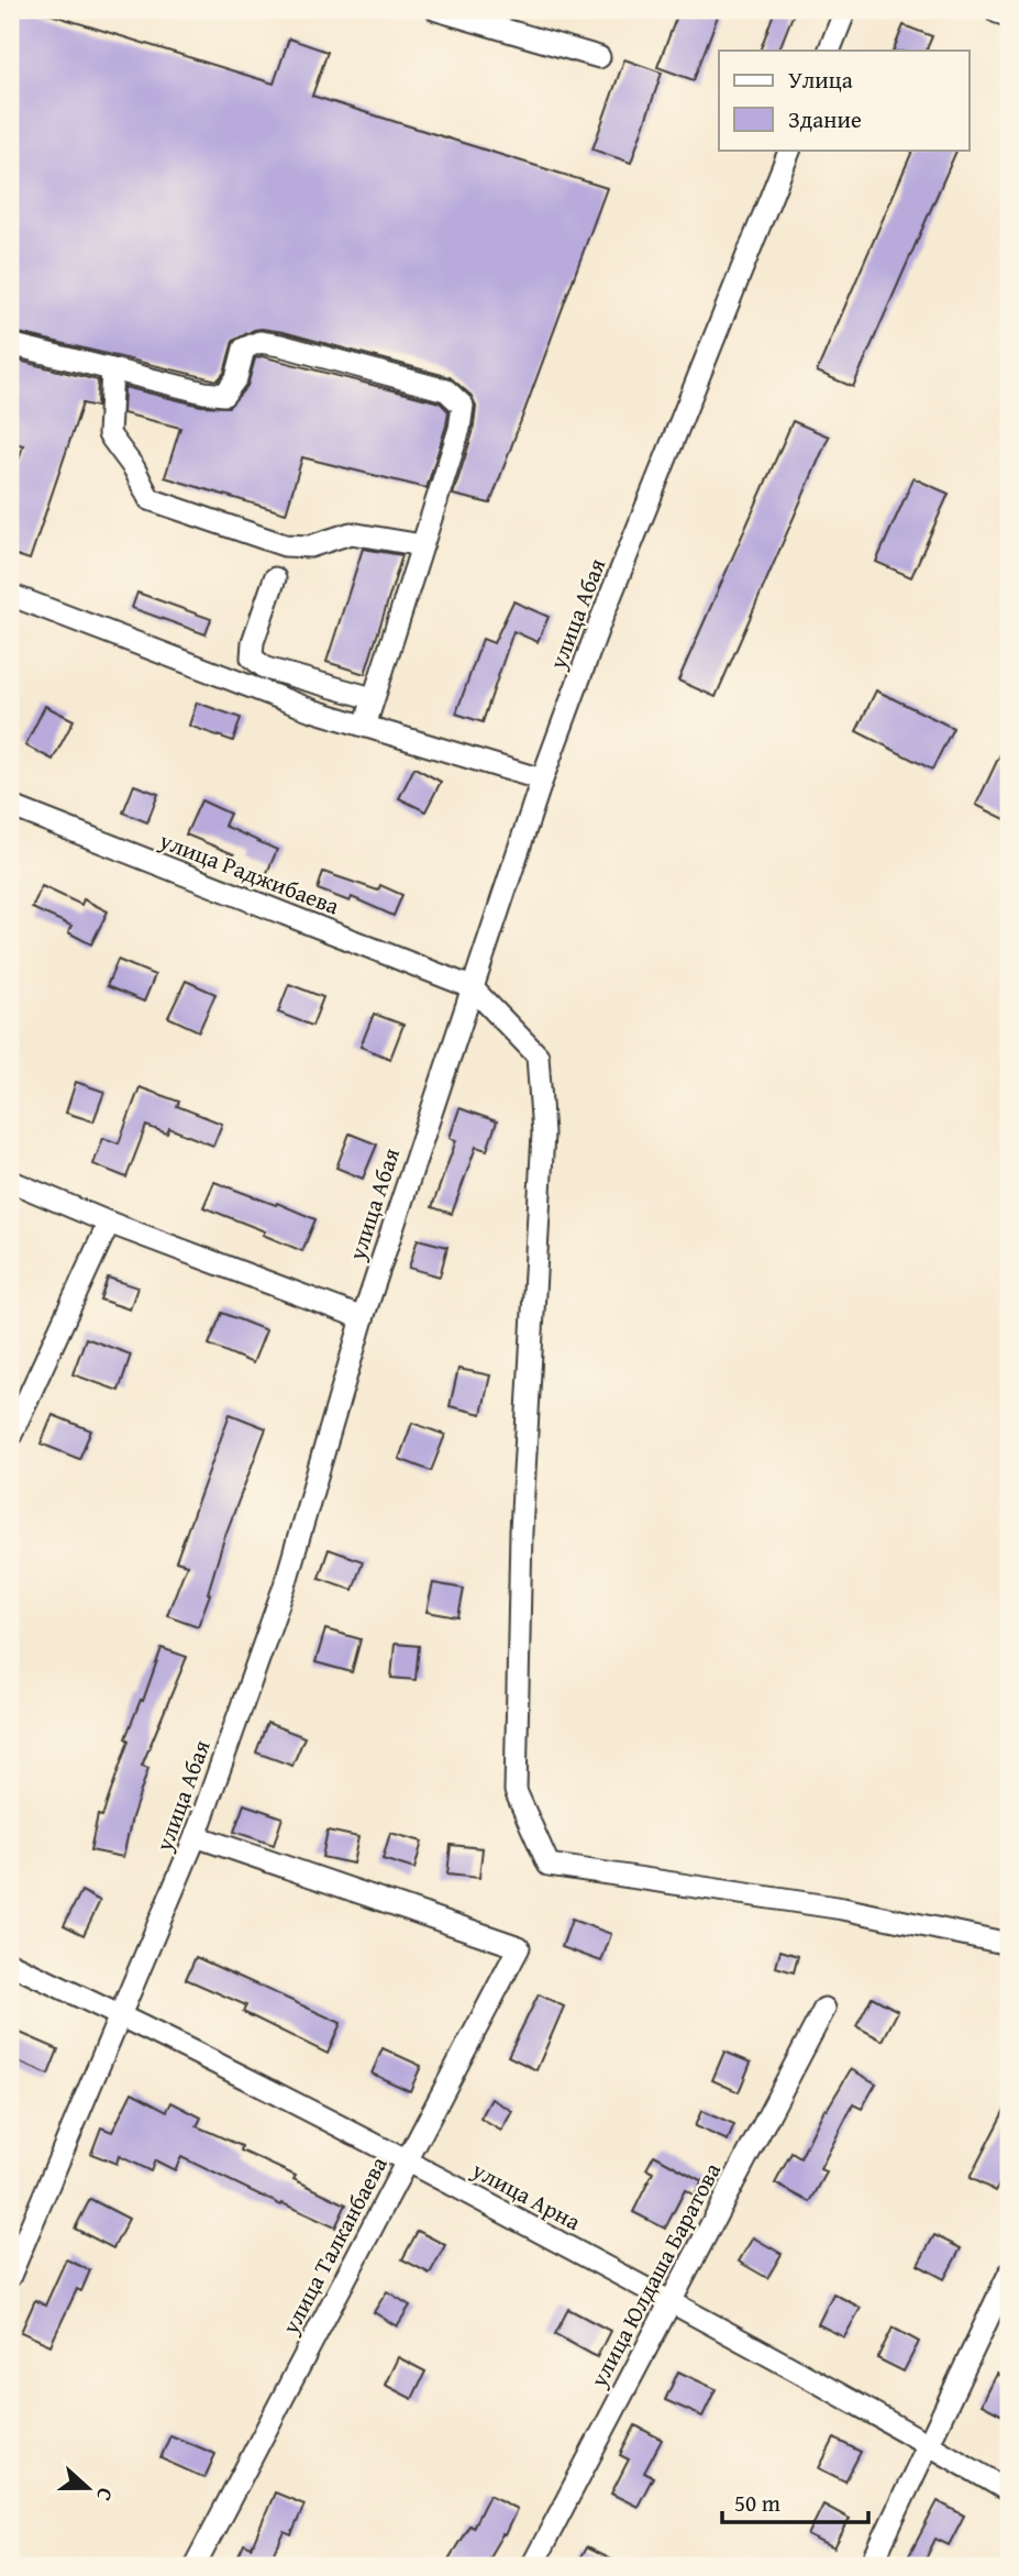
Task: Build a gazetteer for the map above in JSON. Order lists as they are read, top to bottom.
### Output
{
  "streets": {
    "street": [
      "улица Абая",
      "улица Раджибаева",
      "улица Арна",
      "улица Талканбаева",
      "улица Юлдаша Баратова"
    ]
  },
  "crossings": [
    ["улица Абая", "улица Раджибаева"],
    ["улица Абая", "улица Арна"],
    ["улица Абая", "улица Талканбаева"],
    ["улица Арна", "улица Талканбаева"],
    ["улица Арна", "улица Юлдаша Баратова"]
  ],
  "legend": ["Улица", "Здание"],
  "scale_bar": "50 m",
  "north": "right"
}
